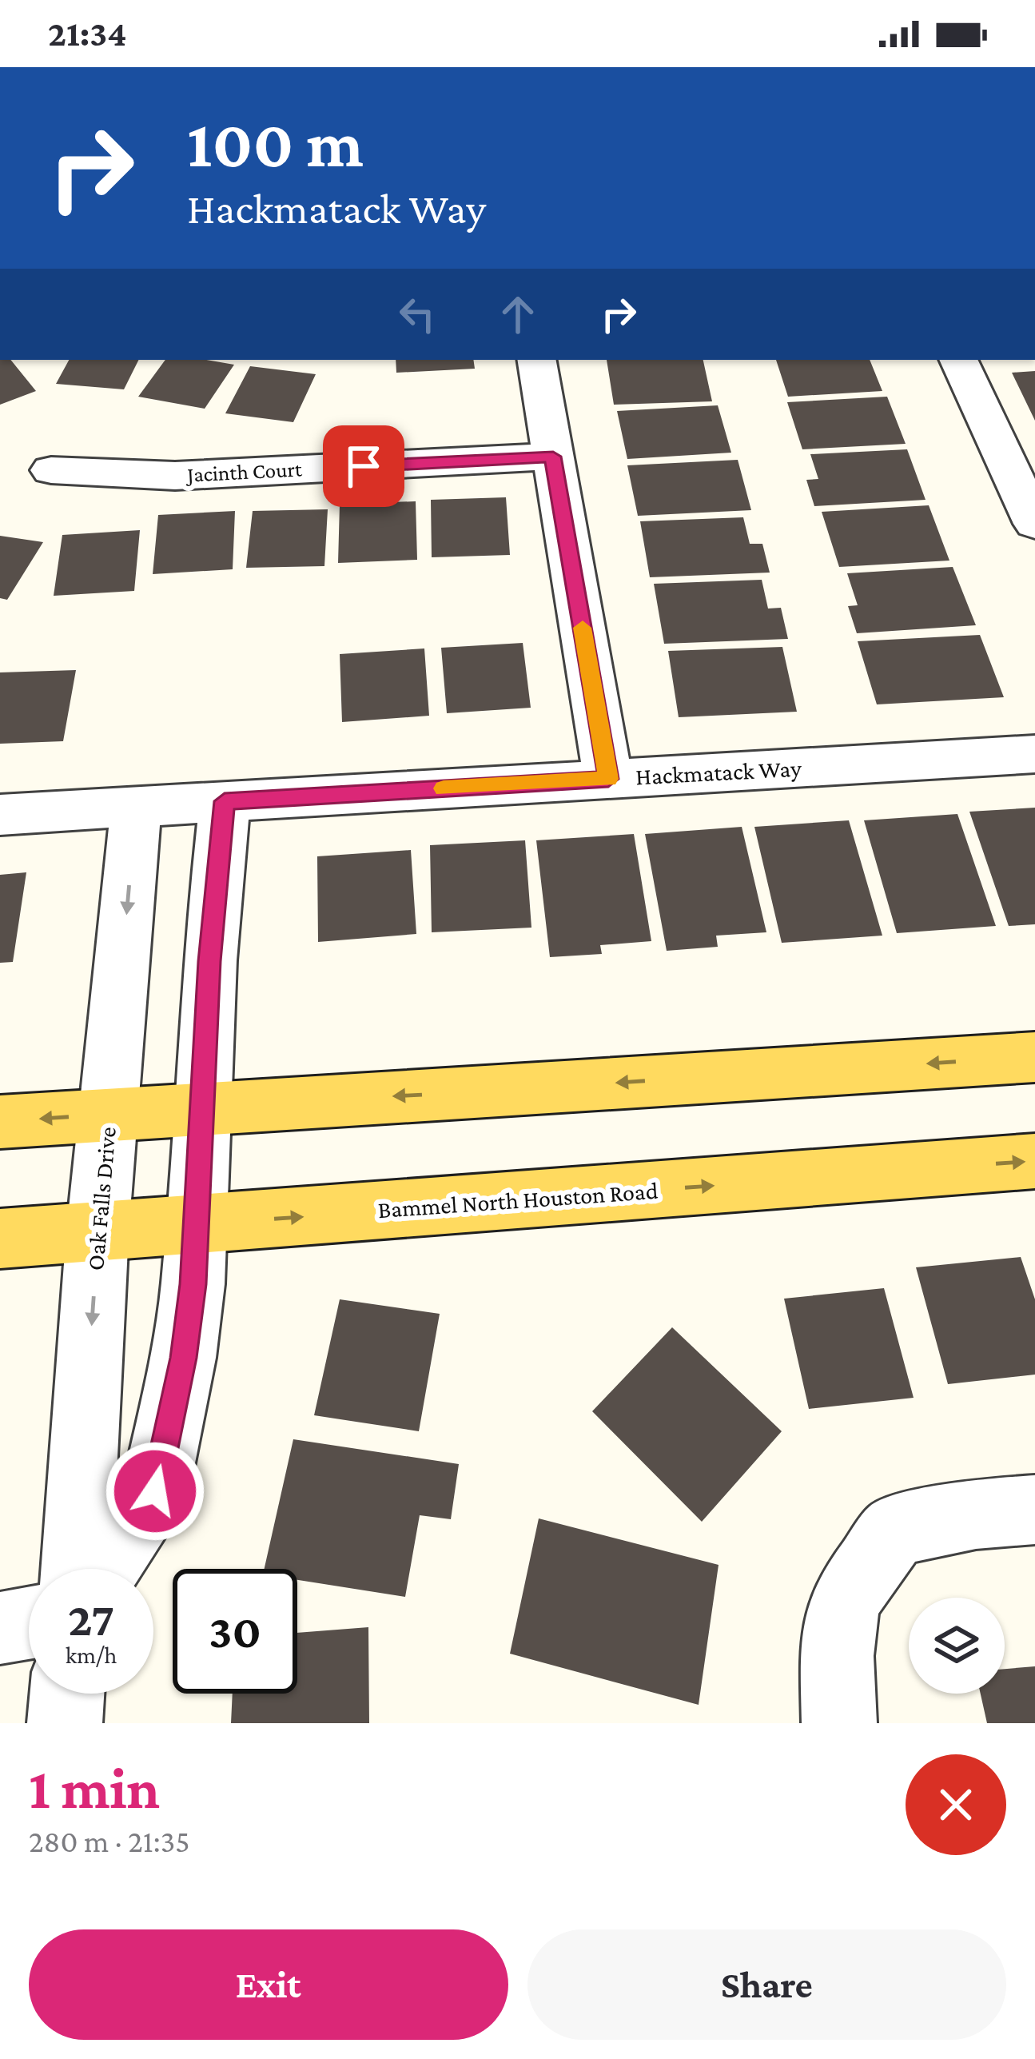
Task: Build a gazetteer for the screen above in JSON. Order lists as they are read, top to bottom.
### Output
{
  "streets": {
    "main road": ["Bammel North Houston Road"],
    "street": ["Jacinth Court", "Hackmatack Way", "Oak Falls Drive"]
  },
  "crossings": [
    ["Hackmatack Way", "Oak Falls Drive"],
    ["Oak Falls Drive", "Bammel North Houston Road"]
  ],
  "page": {
    "status": "21:34",
    "turn": ["100 m", "Hackmatack Way"],
    "speed": "27 km/h",
    "limit": "30",
    "heading": ["1 min", "280 m · 21:35"],
    "buttons": ["Exit", "Share"]
  }
}
